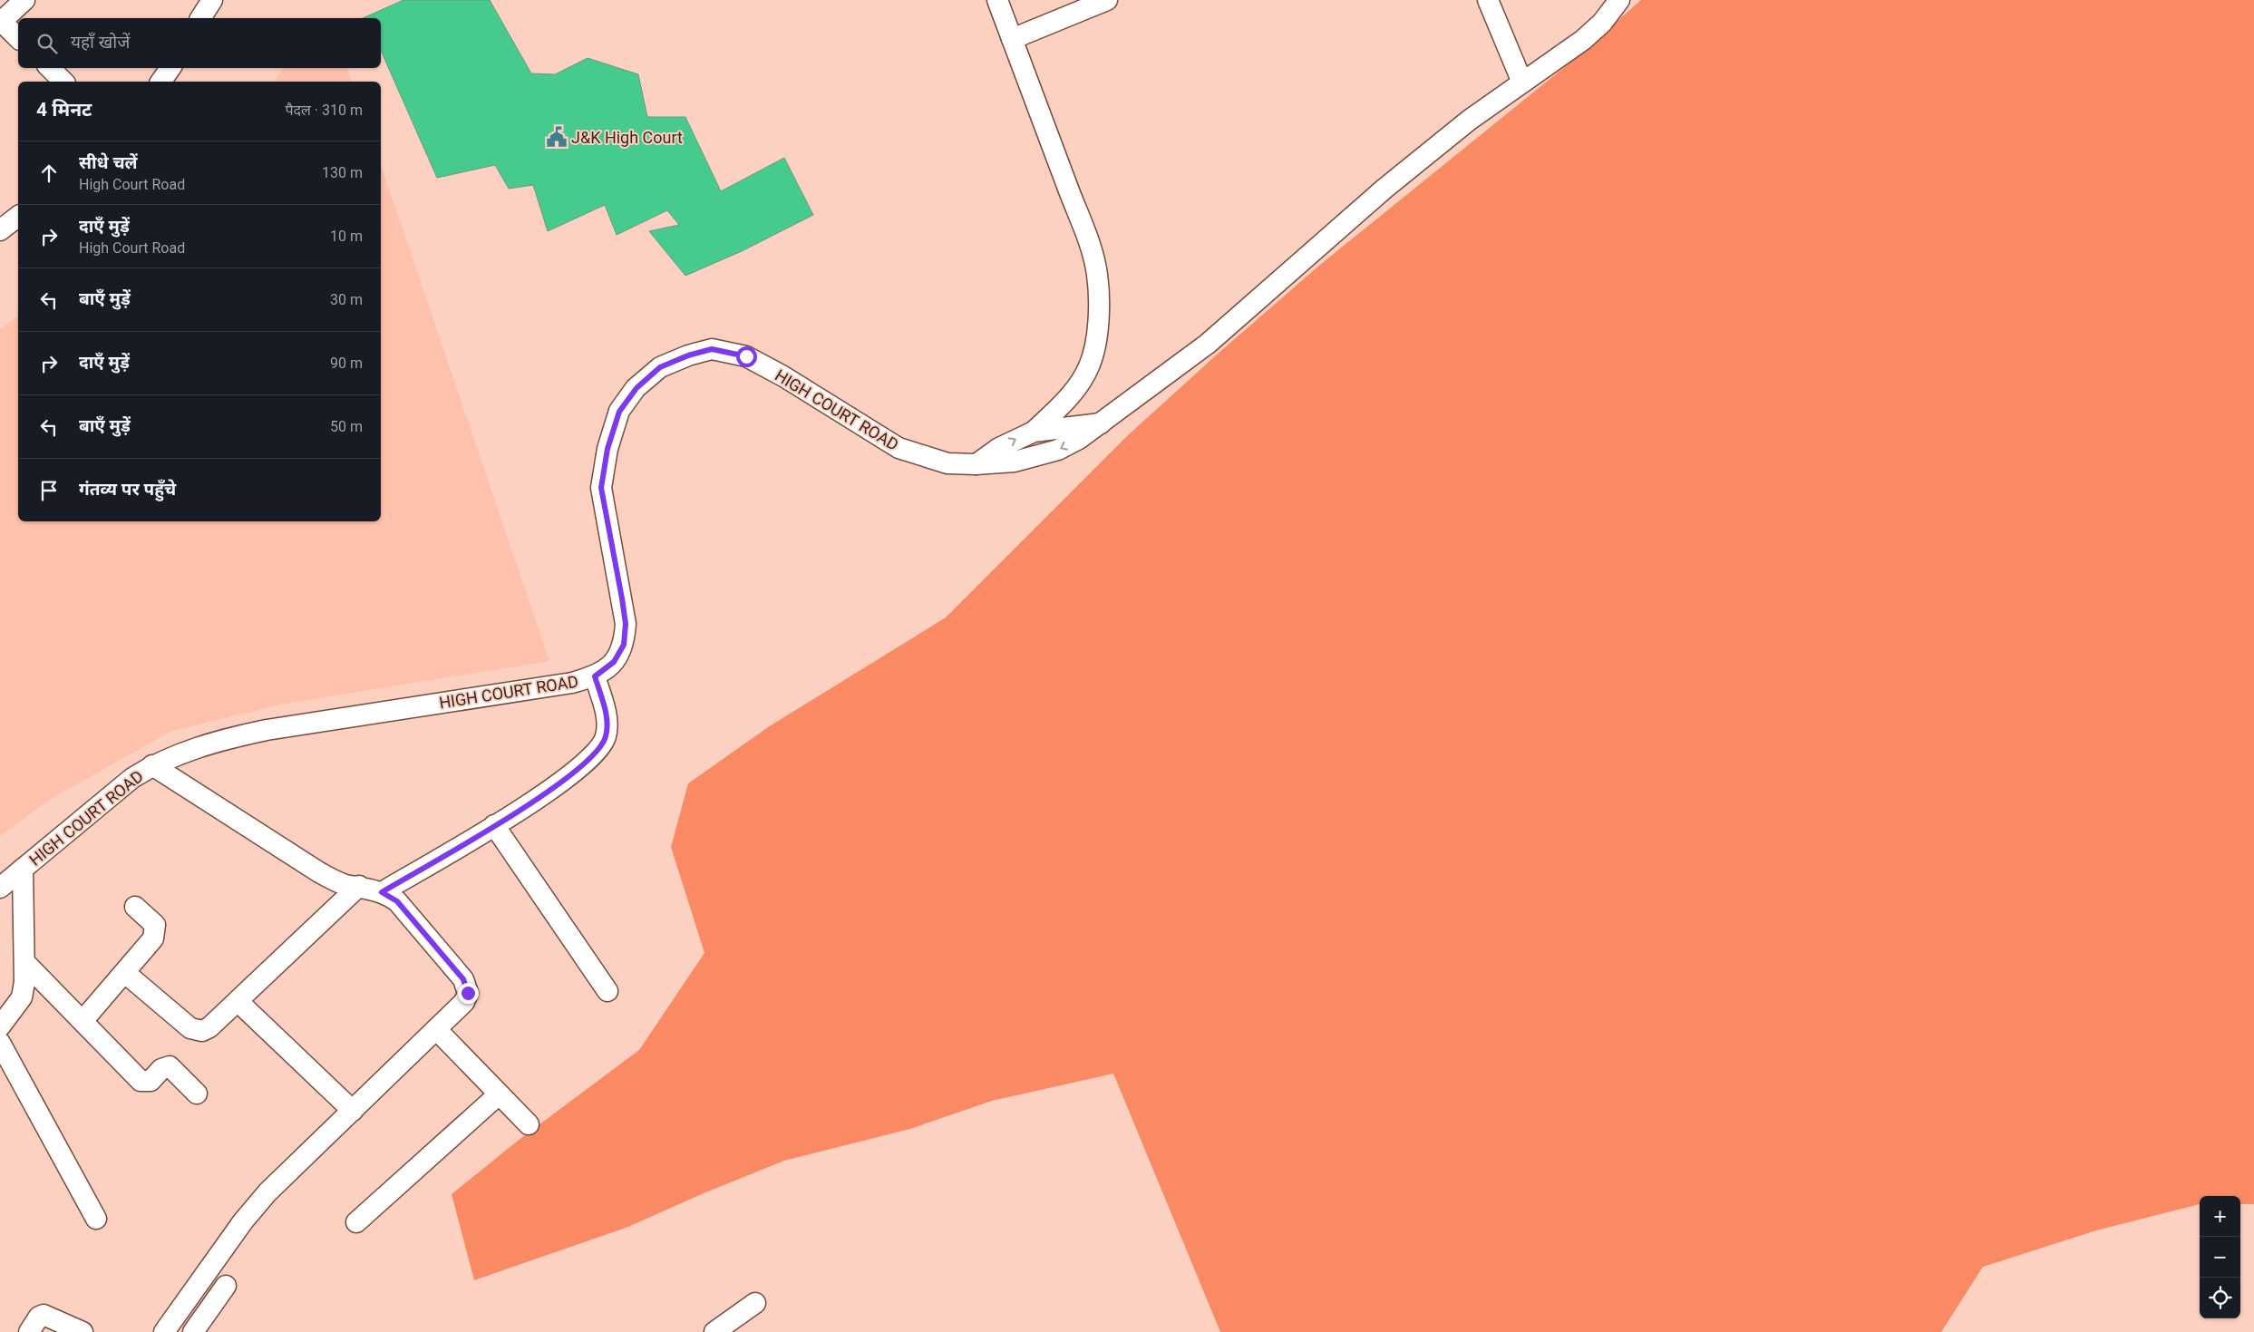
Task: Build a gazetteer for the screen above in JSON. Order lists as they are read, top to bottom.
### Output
{
  "streets": {
    "street": ["HIGH COURT ROAD"]
  },
  "places": {
    "public building": ["J&K High Court"]
  },
  "page": {
    "search": "यहाँ खोजें",
    "heading": ["4 मिनट", "पैदल · 310 m"],
    "list": [
      ["सीधे चलें", "High Court Road", "130 m"],
      ["दाएँ मुड़ें", "High Court Road", "10 m"],
      ["बाएँ मुड़ें", "30 m"],
      ["दाएँ मुड़ें", "90 m"],
      ["बाएँ मुड़ें", "50 m"],
      "गंतव्य पर पहुँचे"
    ],
    "map_buttons": ["+", "−"]
  }
}
